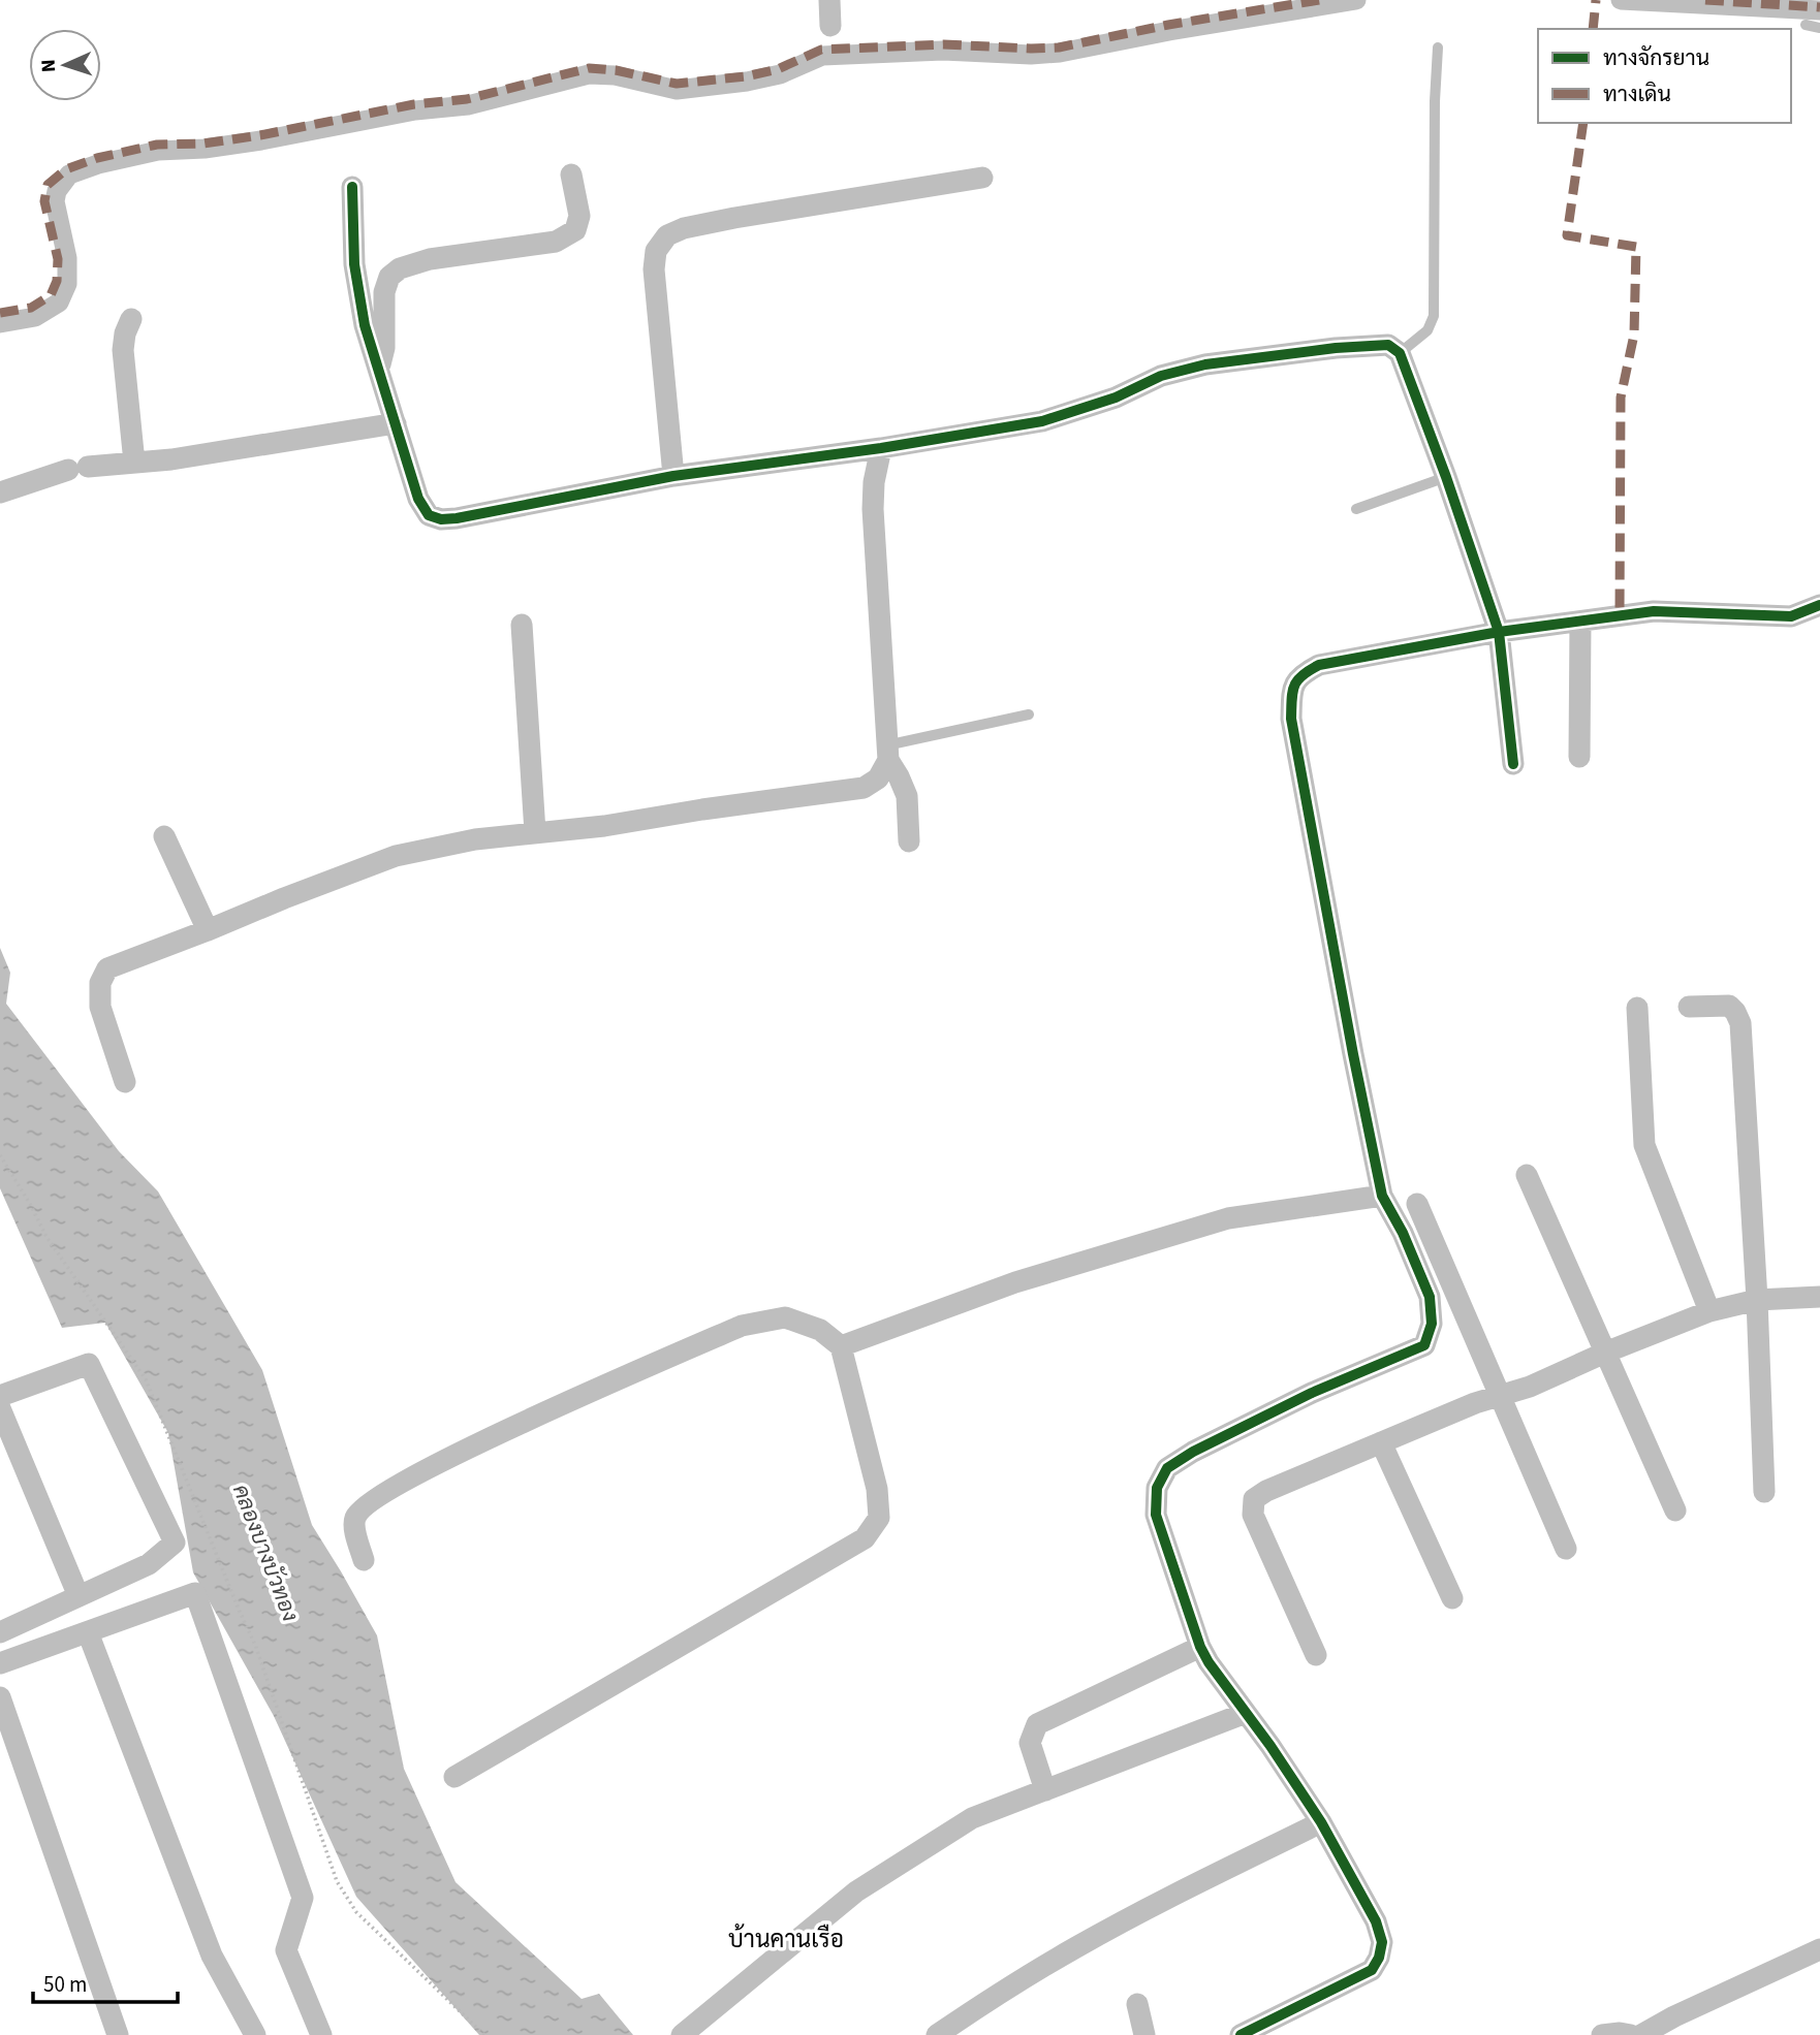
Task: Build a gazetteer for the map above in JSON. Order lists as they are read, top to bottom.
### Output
{
  "districts": ["บ้านคานเรือ"],
  "water": ["คลองบางบัวทอง"],
  "legend": ["ทางจักรยาน", "ทางเดิน"],
  "scale_bar": "50 m",
  "north": "left"
}
